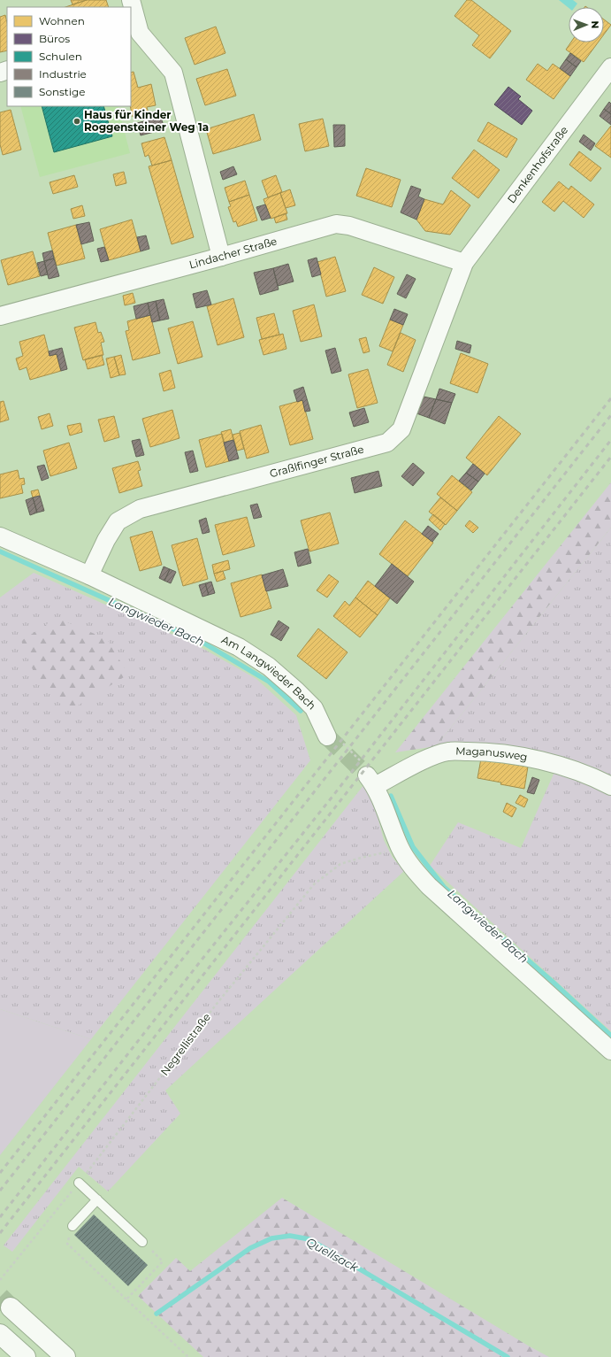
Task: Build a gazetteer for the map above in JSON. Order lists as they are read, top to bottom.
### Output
{
  "streets": {
    "street": [
      "Denkenhofstraße",
      "Lindacher Straße",
      "Graßlfinger Straße",
      "Am Langwieder Bach",
      "Maganusweg"
    ],
    "path": ["Negrellistraße"]
  },
  "crossings": [
    ["Denkenhofstraße", "Lindacher Straße"],
    ["Denkenhofstraße", "Graßlfinger Straße"],
    ["Lindacher Straße", "Graßlfinger Straße"],
    ["Graßlfinger Straße", "Am Langwieder Bach"]
  ],
  "water": ["Langwieder Bach", "Quellsack"],
  "places": ["Haus für Kinder Roggensteiner Weg 1a"],
  "legend": [
    "Wohnen",
    "Büros",
    "Schulen",
    "Industrie",
    "Sonstige"
  ],
  "north": "right"
}
